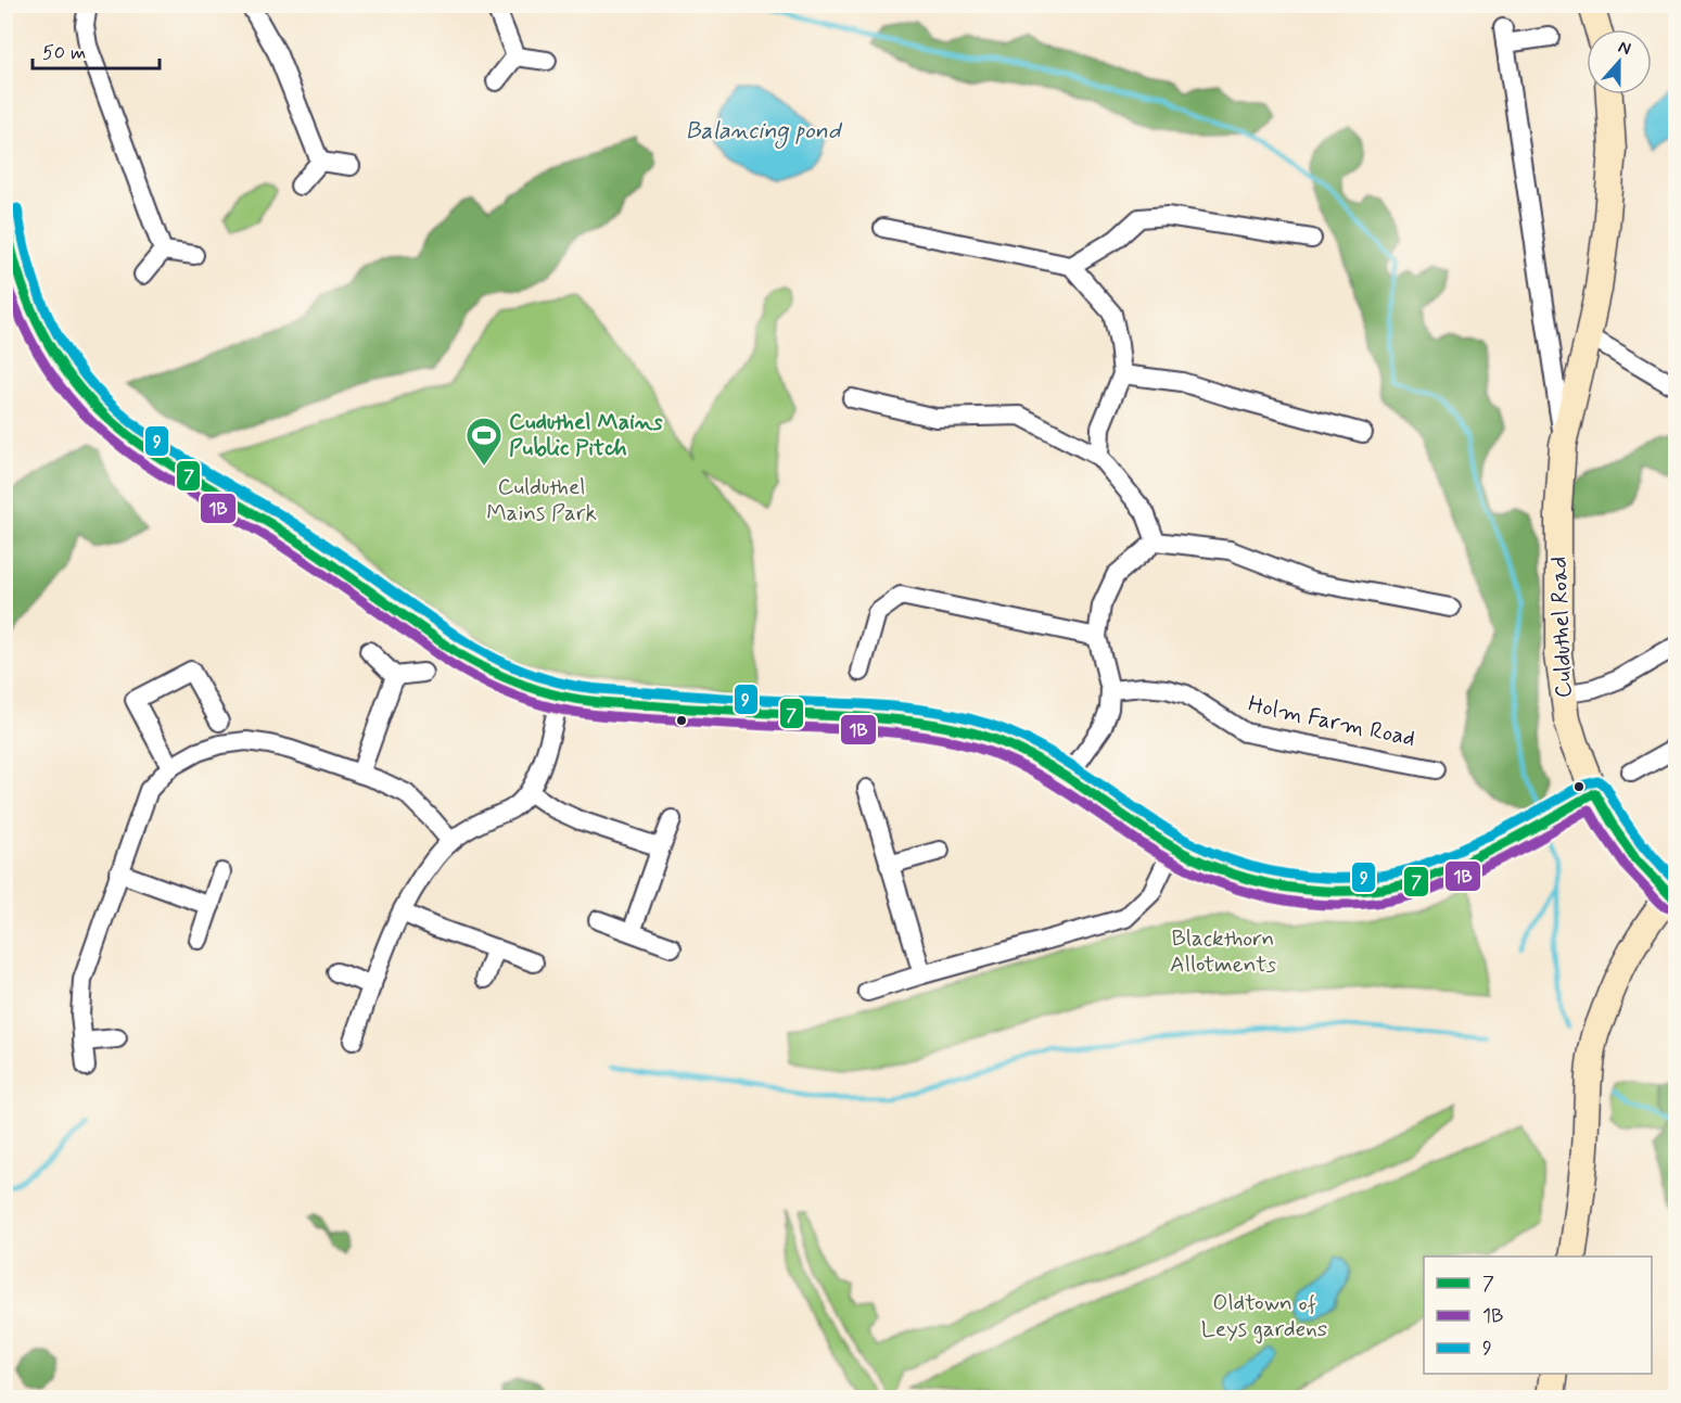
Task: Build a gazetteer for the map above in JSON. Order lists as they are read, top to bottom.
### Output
{
  "streets": {
    "main road": ["Culduthel Road"],
    "street": ["Holm Farm Road"]
  },
  "water": ["Balancing pond"],
  "parks": ["Culduthel Mains Park", "Blackthorn Allotments", "Oldtown of Leys gardens"],
  "places": {
    "sports": ["Cuduthel Mains Public Pitch"]
  },
  "lines": ["transit line 9", "transit line 7", "transit line 1B"],
  "legend": ["7", "1B", "9"],
  "scale_bar": "50 m",
  "north": "top"
}
